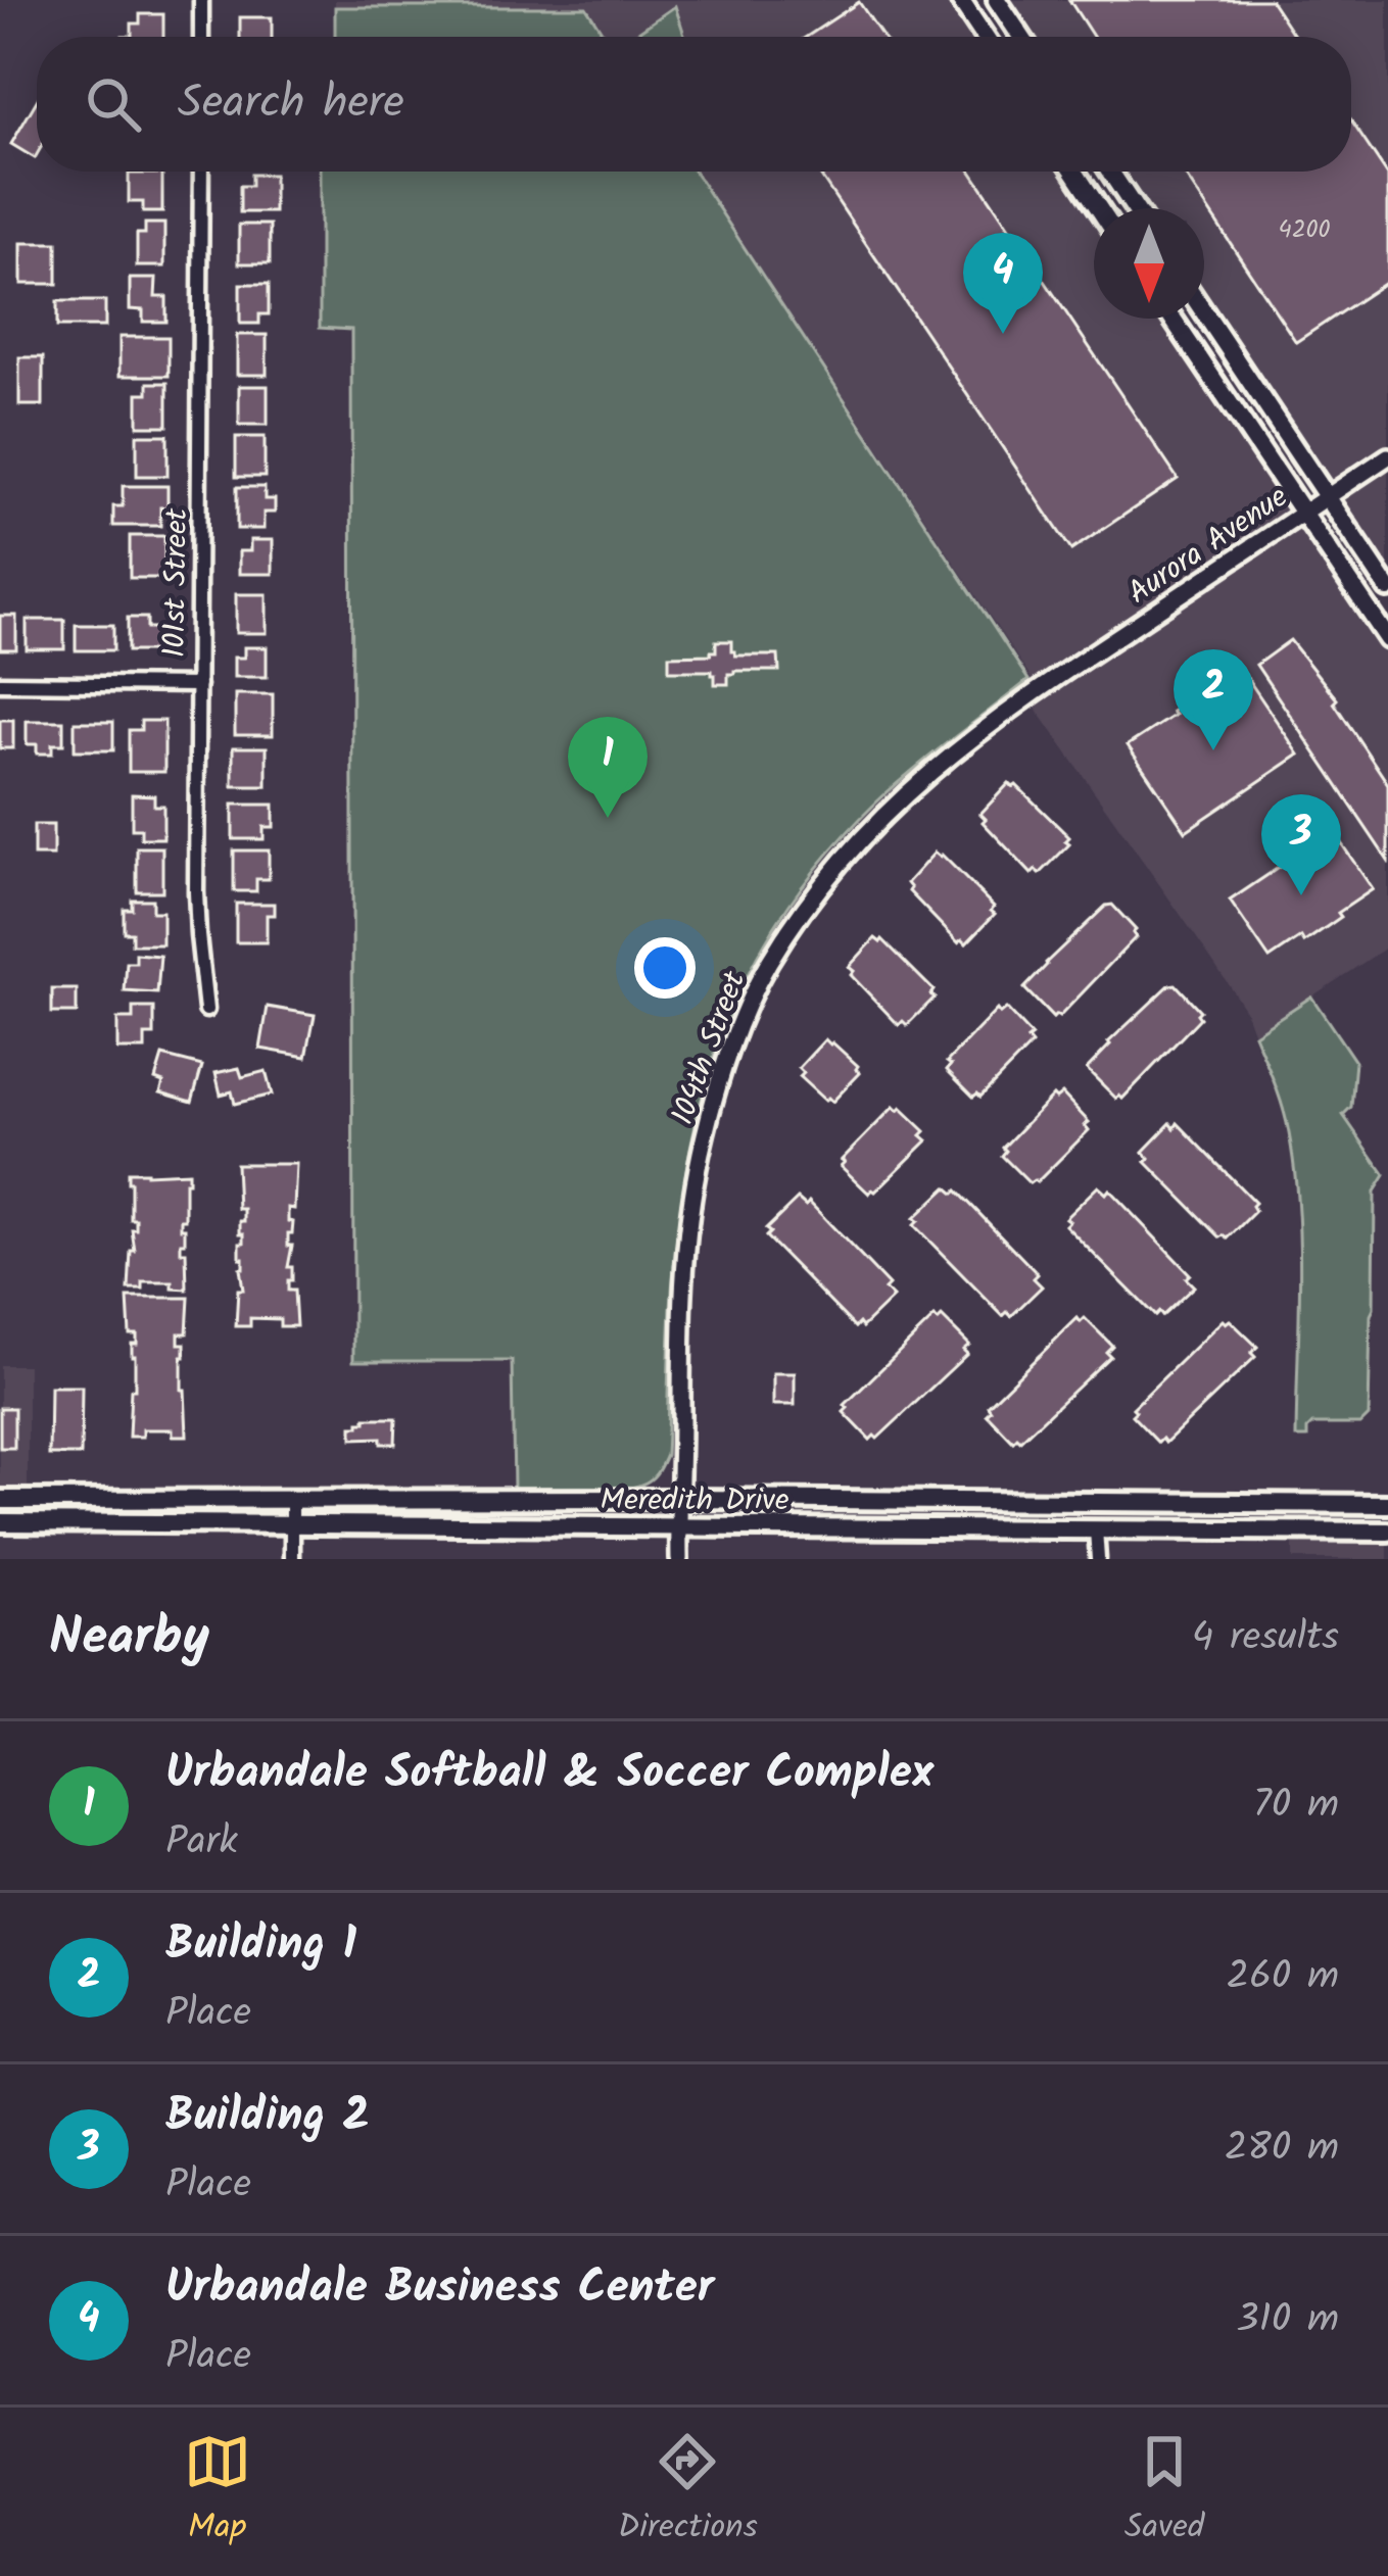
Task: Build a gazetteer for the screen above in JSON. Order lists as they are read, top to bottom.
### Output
{
  "streets": {
    "main road": ["Meredith Drive"],
    "street": ["Aurora Avenue", "101st Street", "104th Street"]
  },
  "crossings": [
    ["Aurora Avenue", "104th Street"],
    ["104th Street", "Meredith Drive"]
  ],
  "house_numbers": ["4200"],
  "north": "bottom",
  "page": {
    "search": "Search here",
    "pins": [
      "4",
      "2",
      "1",
      "3"
    ],
    "heading": ["Nearby", "4 results"],
    "list": [
      {
        "mark": "1",
        "name": "Urbandale Softball & Soccer Complex",
        "note": "Park",
        "value": "70 m"
      },
      {
        "mark": "2",
        "name": "Building 1",
        "note": "Place",
        "value": "260 m"
      },
      {
        "mark": "3",
        "name": "Building 2",
        "note": "Place",
        "value": "280 m"
      },
      {
        "mark": "4",
        "name": "Urbandale Business Center",
        "note": "Place",
        "value": "310 m"
      }
    ],
    "nav": ["Map", "Directions", "Saved"]
  }
}
